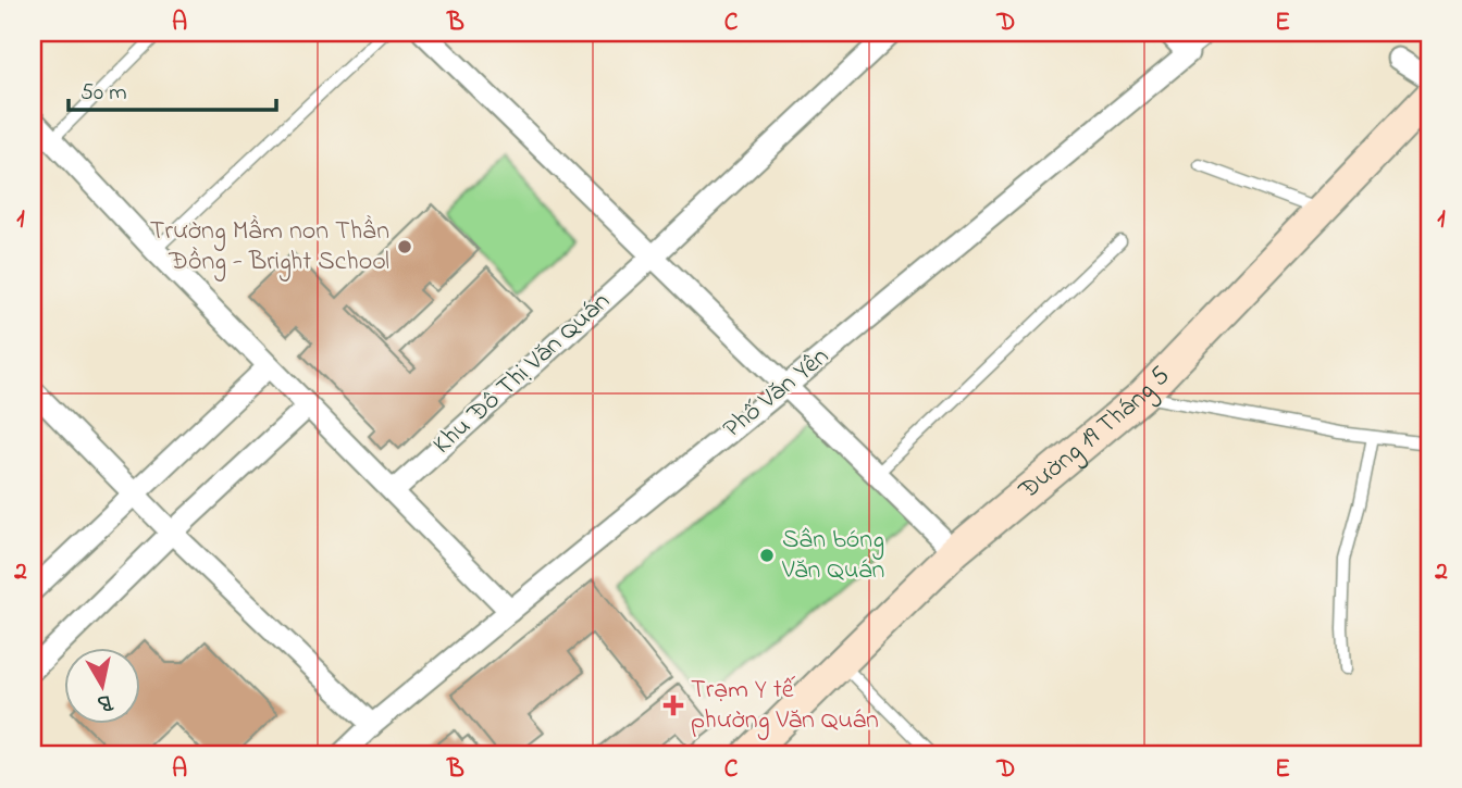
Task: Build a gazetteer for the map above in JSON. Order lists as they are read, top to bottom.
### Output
{
  "streets": {
    "street": ["Khu Đô Thị Văn Quán", "Phố Văn Yên", "Đường 19 Tháng 5"]
  },
  "places": {
    "other": ["Trường Mầm non Thần Đồng - Bright School", "Sân bóng Văn Quán"],
    "health": ["Trạm Y tế phường Văn Quán"]
  },
  "scale_bar": "50 m",
  "north": "bottom",
  "grid": {
    "columns": [
      "A",
      "B",
      "C",
      "D",
      "E"
    ],
    "rows": ["1", "2"]
  }
}
